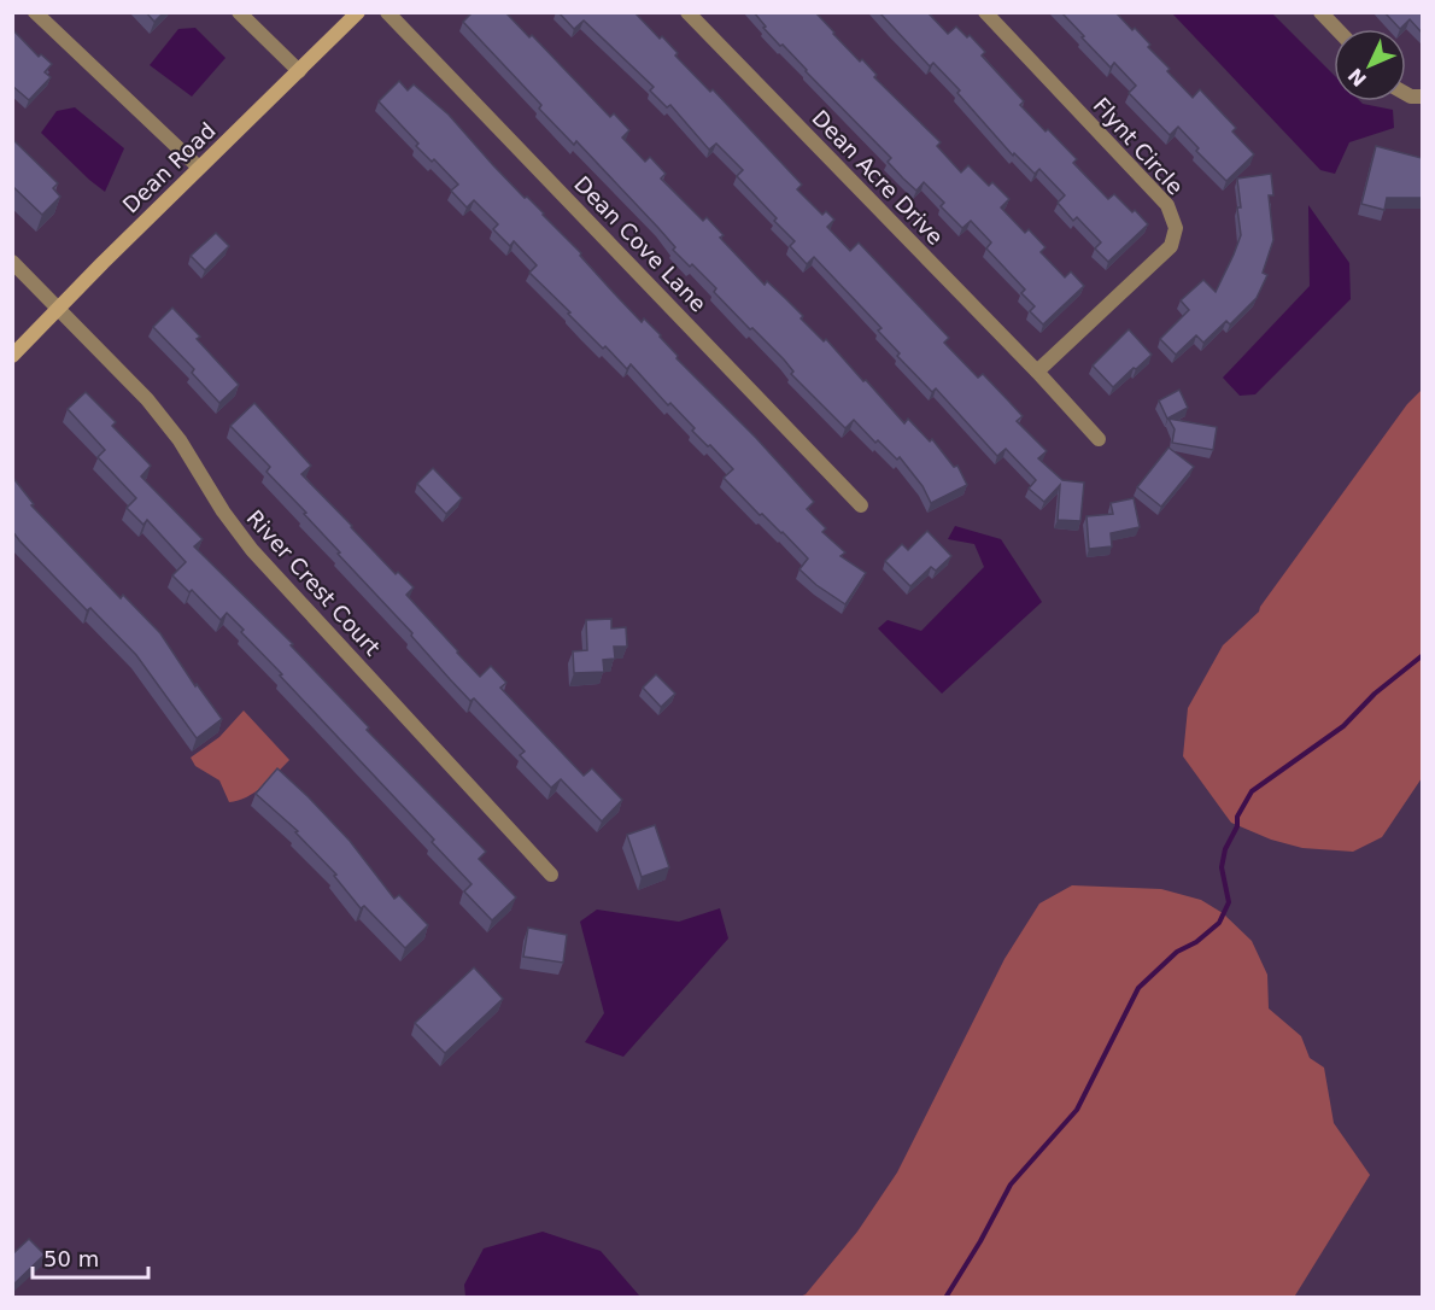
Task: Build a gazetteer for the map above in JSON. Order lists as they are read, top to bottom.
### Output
{
  "streets": {
    "main road": ["Dean Road"],
    "street": [
      "Flynt Circle",
      "Dean Acre Drive",
      "Dean Cove Lane",
      "River Crest Court"
    ]
  },
  "crossings": [
    ["Flynt Circle", "Dean Acre Drive"],
    ["Dean Road", "River Crest Court"]
  ],
  "scale_bar": "50 m",
  "north": "bottom left"
}
